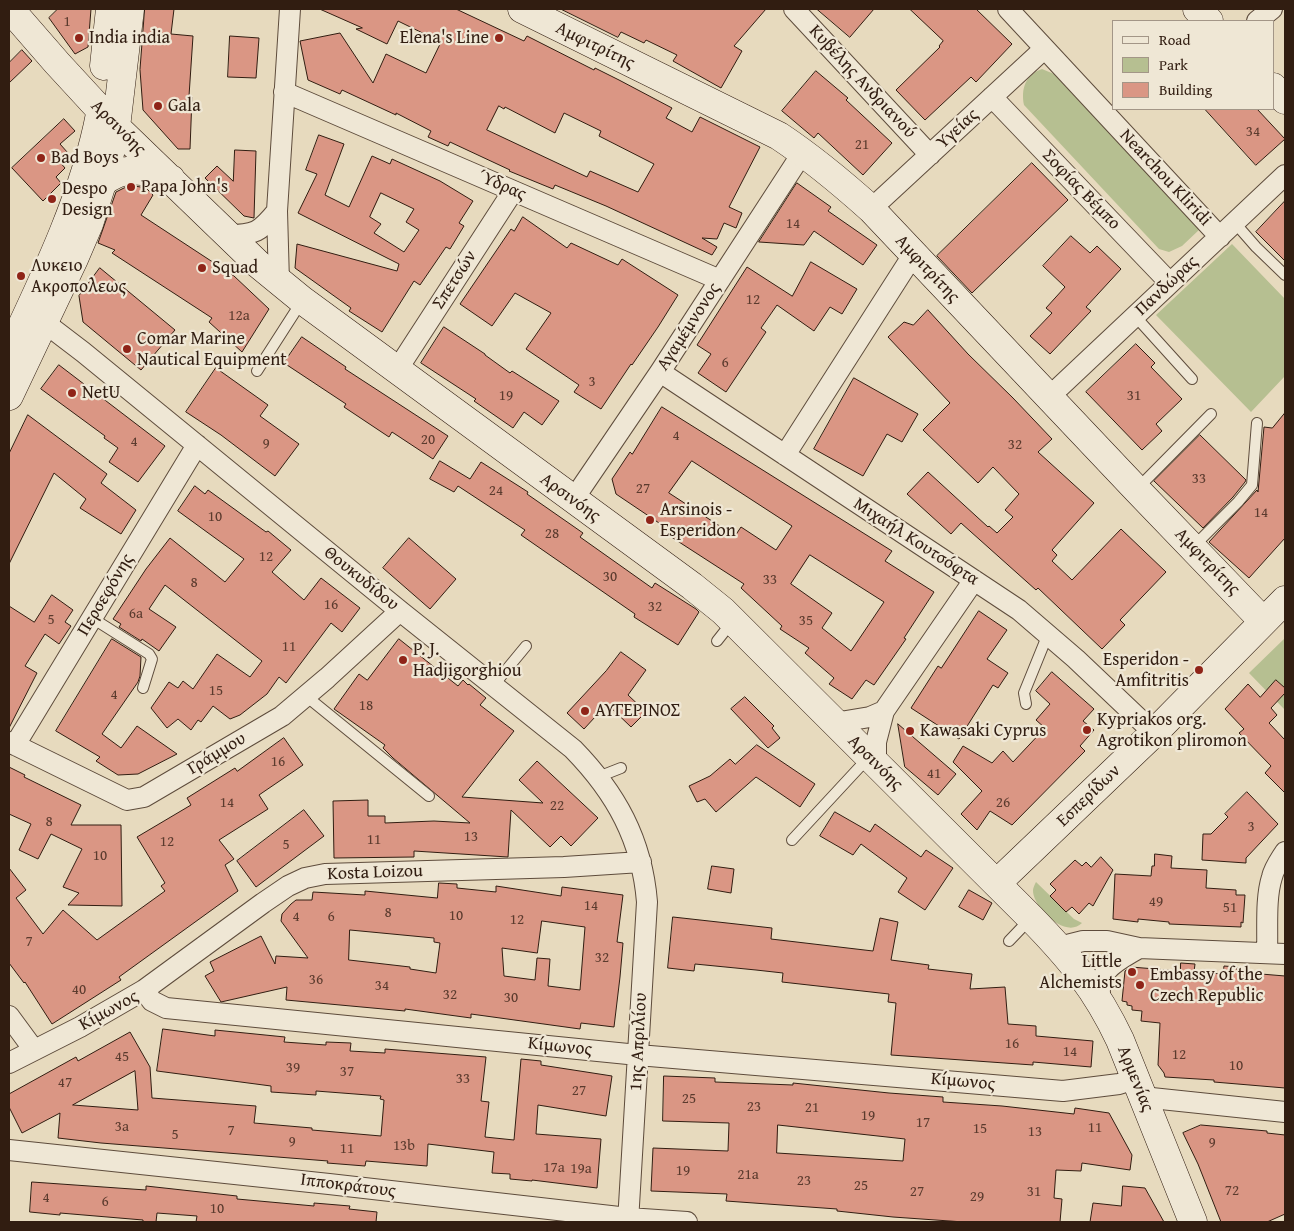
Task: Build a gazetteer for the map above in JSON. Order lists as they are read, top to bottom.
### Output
{
  "streets": {
    "main road": [
      "Αμφιτρίτης",
      "Αρσινόης",
      "Εσπερίδων",
      "Αρμενίας"
    ],
    "street": [
      "Κυβέλης Ανδριανού",
      "Υγείας",
      "Nearchou Kliridi",
      "Ύδρας",
      "Σοφίας Βέμπο",
      "Σπετσών",
      "Πανδώρας",
      "Αγαμέμνονος",
      "Μιχαήλ Κουτσόφτα",
      "Θουκυδίδου",
      "Περσεφόνης",
      "Γράμμου",
      "Kosta Loizou",
      "Κίμωνος",
      "1ης Απριλίου",
      "Ιπποκράτους"
    ]
  },
  "crossings": [
    ["Αμφιτρίτης", "Υγείας"],
    ["Αμφιτρίτης", "Πανδώρας"],
    ["Αμφιτρίτης", "Αγαμέμνονος"],
    ["Αμφιτρίτης", "Εσπερίδων"],
    ["Κυβέλης Ανδριανού", "Υγείας"],
    ["Αρσινόης", "Σπετσών"],
    ["Αρσινόης", "Αγαμέμνονος"],
    ["Αρσινόης", "Εσπερίδων"],
    ["Αρσινόης", "Αρμενίας"],
    ["Υγείας", "Nearchou Kliridi"],
    ["Υγείας", "Σοφίας Βέμπο"],
    ["Nearchou Kliridi", "Πανδώρας"],
    ["Ύδρας", "Σπετσών"],
    ["Ύδρας", "Αγαμέμνονος"],
    ["Σοφίας Βέμπο", "Πανδώρας"],
    ["Αγαμέμνονος", "Μιχαήλ Κουτσόφτα"],
    ["Μιχαήλ Κουτσόφτα", "Εσπερίδων"],
    ["Θουκυδίδου", "Περσεφόνης"],
    ["Θουκυδίδου", "Γράμμου"],
    ["Θουκυδίδου", "Kosta Loizou"],
    ["Θουκυδίδου", "1ης Απριλίου"],
    ["Περσεφόνης", "Γράμμου"],
    ["Kosta Loizou", "Κίμωνος"],
    ["Kosta Loizou", "1ης Απριλίου"],
    ["Κίμωνος", "1ης Απριλίου"],
    ["Κίμωνος", "Αρμενίας"],
    ["1ης Απριλίου", "Ιπποκράτους"]
  ],
  "places": [
    "India india",
    "Elena's Line",
    "Gala",
    "Bad Boys",
    "Papa John's",
    "Despo Design",
    "Squad",
    "Λυκειο Ακροπολεως",
    "Comar Marine Nautical Equipment",
    "NetU",
    "Arsinois - Esperidon",
    "P. J. Hadjigorghiou",
    "Esperidon - Amfitritis",
    "ΑΥΓΕΡΙΝΟΣ",
    "Kypriakos org. Agrotikon pliromon",
    "Kawasaki Cyprus",
    "Little Alchemists",
    "Embassy of the Czech Republic"
  ],
  "house_numbers": [
    "1",
    "34",
    "21",
    "14",
    "12",
    "12a",
    "6",
    "3",
    "19",
    "31",
    "4",
    "20",
    "4",
    "9",
    "32",
    "33",
    "27",
    "24",
    "14",
    "10",
    "28",
    "12",
    "30",
    "33",
    "8",
    "16",
    "32",
    "6a",
    "5",
    "35",
    "11",
    "15",
    "4",
    "18",
    "16",
    "41",
    "14",
    "26",
    "22",
    "8",
    "3",
    "13",
    "11",
    "12",
    "5",
    "10",
    "49",
    "14",
    "51",
    "8",
    "10",
    "4",
    "6",
    "12",
    "7",
    "32",
    "36",
    "34",
    "40",
    "32",
    "30",
    "16",
    "14",
    "12",
    "45",
    "10",
    "39",
    "37",
    "33",
    "47",
    "27",
    "25",
    "23",
    "21",
    "19",
    "17",
    "3a",
    "11",
    "15",
    "7",
    "13",
    "5",
    "9",
    "9",
    "13b",
    "11",
    "17a",
    "19a",
    "19",
    "21a",
    "23",
    "25",
    "72",
    "27",
    "31",
    "29",
    "4",
    "6",
    "10"
  ],
  "legend": ["Road", "Park", "Building"]
}
